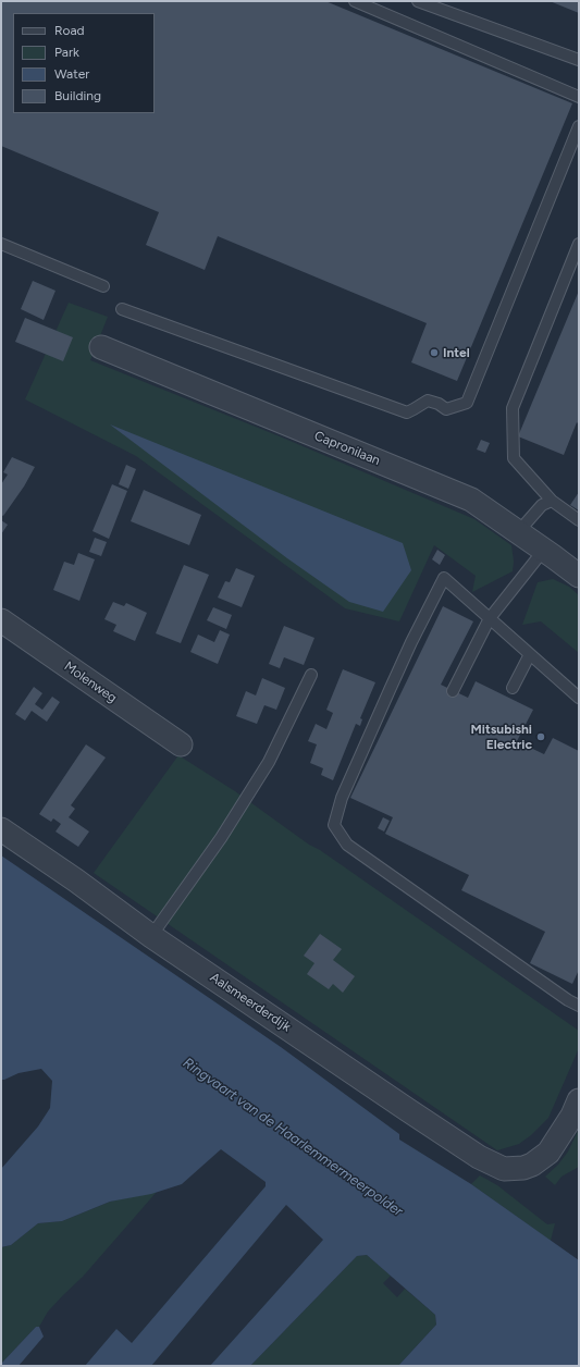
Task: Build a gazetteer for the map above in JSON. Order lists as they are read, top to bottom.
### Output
{
  "streets": {
    "street": ["Capronilaan", "Molenweg", "Aalsmeerderdijk"]
  },
  "water": ["Ringvaart van de Haarlemmermeerpolder"],
  "places": ["Intel", "Mitsubishi Electric"],
  "legend": [
    "Road",
    "Park",
    "Water",
    "Building"
  ]
}
